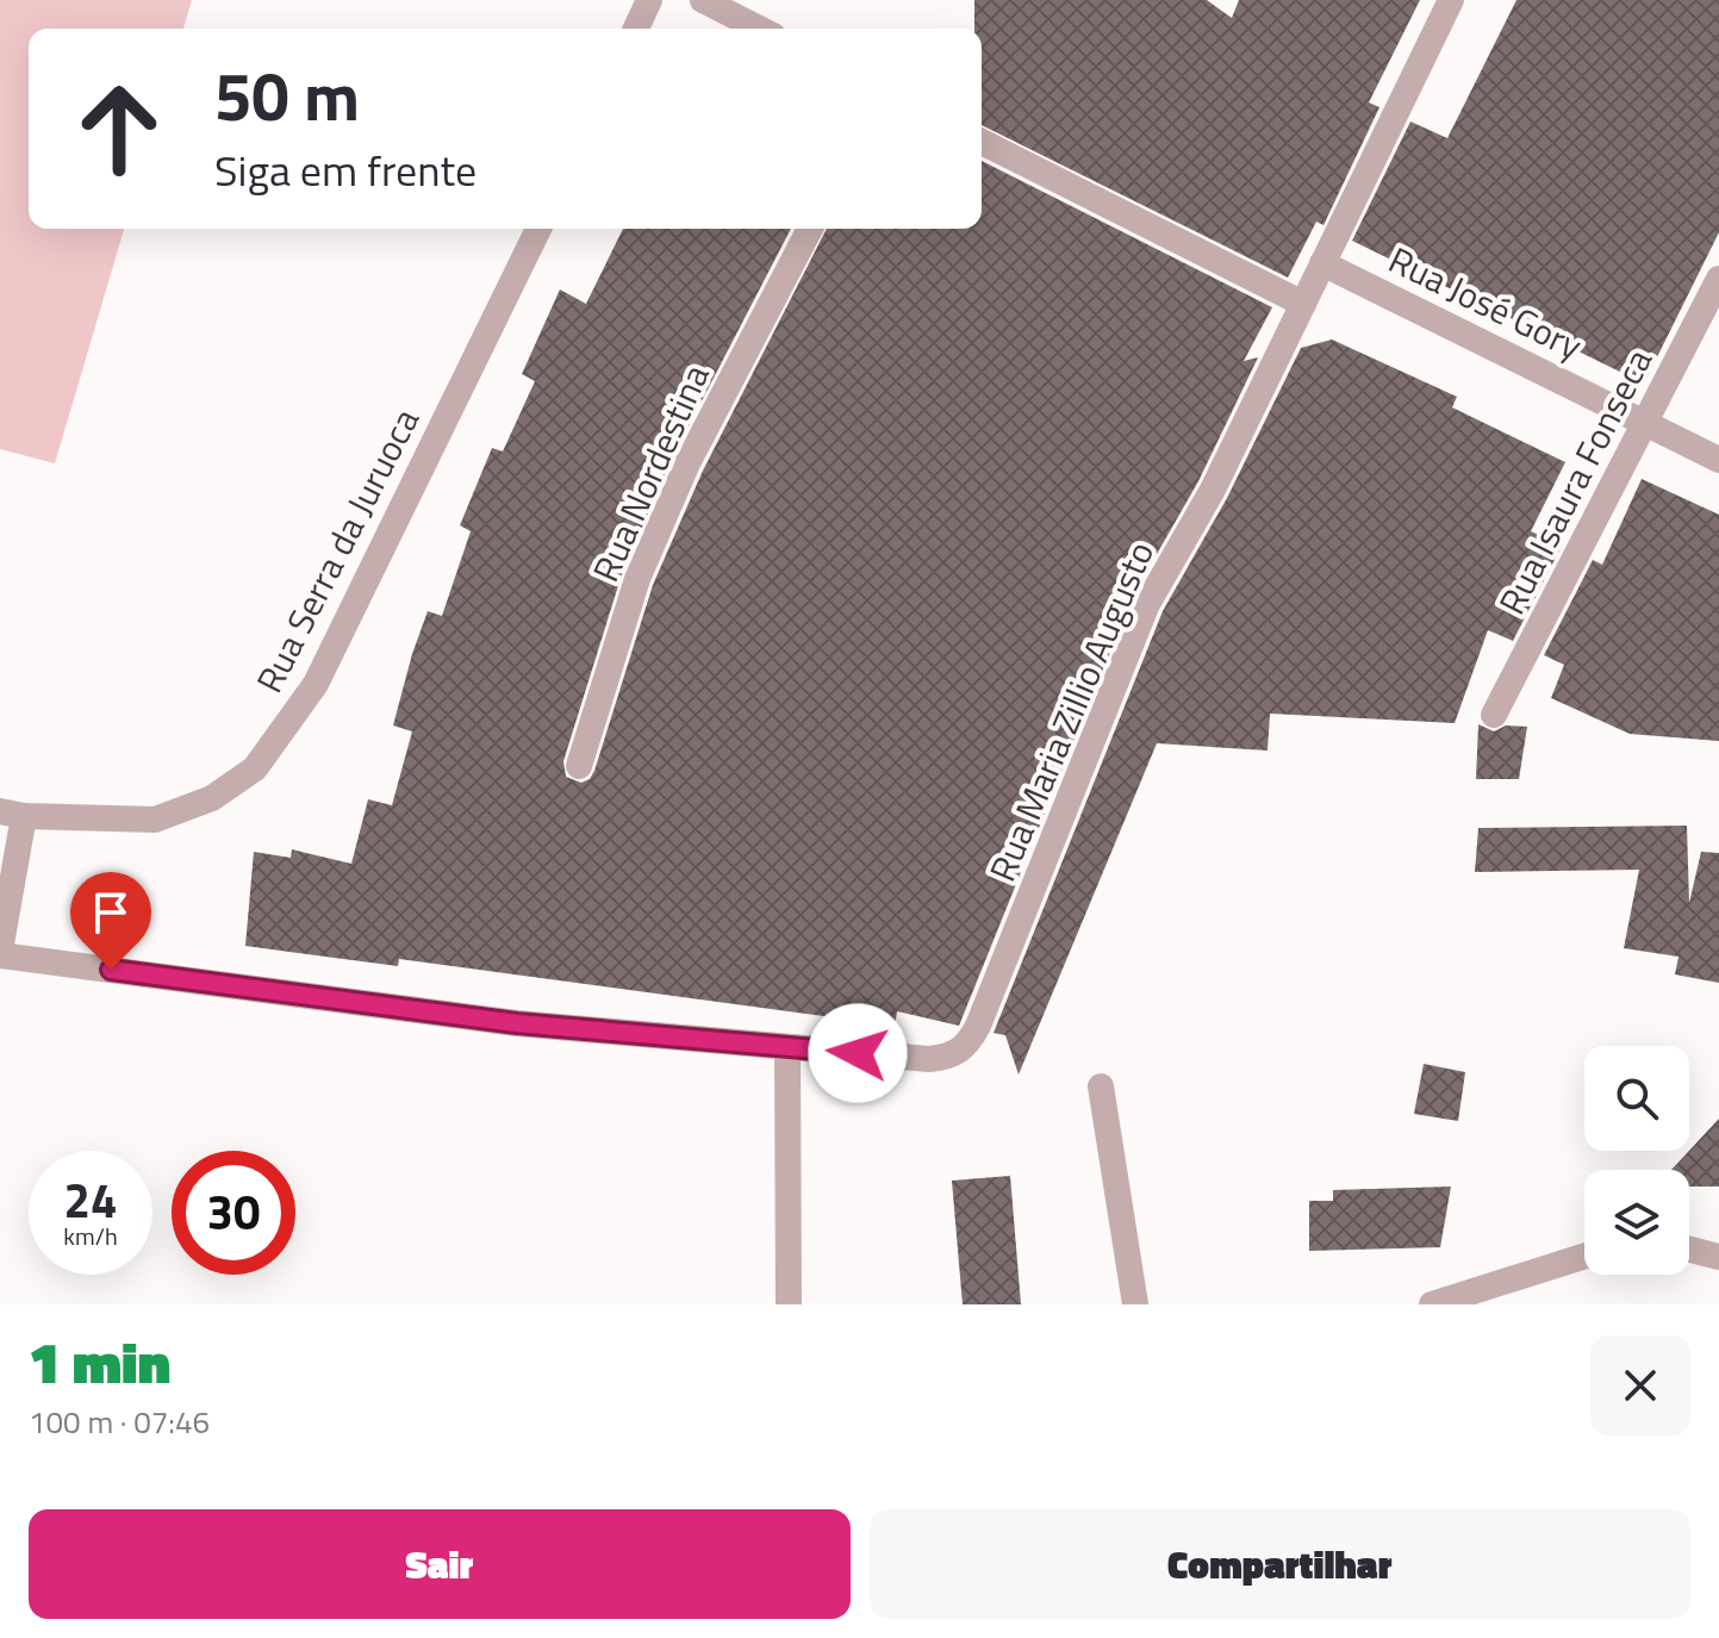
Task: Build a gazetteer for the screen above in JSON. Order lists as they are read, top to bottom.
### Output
{
  "streets": {
    "street": [
      "Rua José Gory",
      "Rua Nordestina",
      "Rua Isaura Fonseca",
      "Rua Serra da Juruoca",
      "Rua Maria Zillio Augusto"
    ]
  },
  "crossings": [
    ["Rua José Gory", "Rua Isaura Fonseca"],
    ["Rua José Gory", "Rua Maria Zillio Augusto"]
  ],
  "page": {
    "turn": ["50 m", "Siga em frente"],
    "speed": "24 km/h",
    "limit": "30",
    "heading": ["1 min", "100 m · 07:46"],
    "buttons": ["Sair", "Compartilhar"]
  }
}
